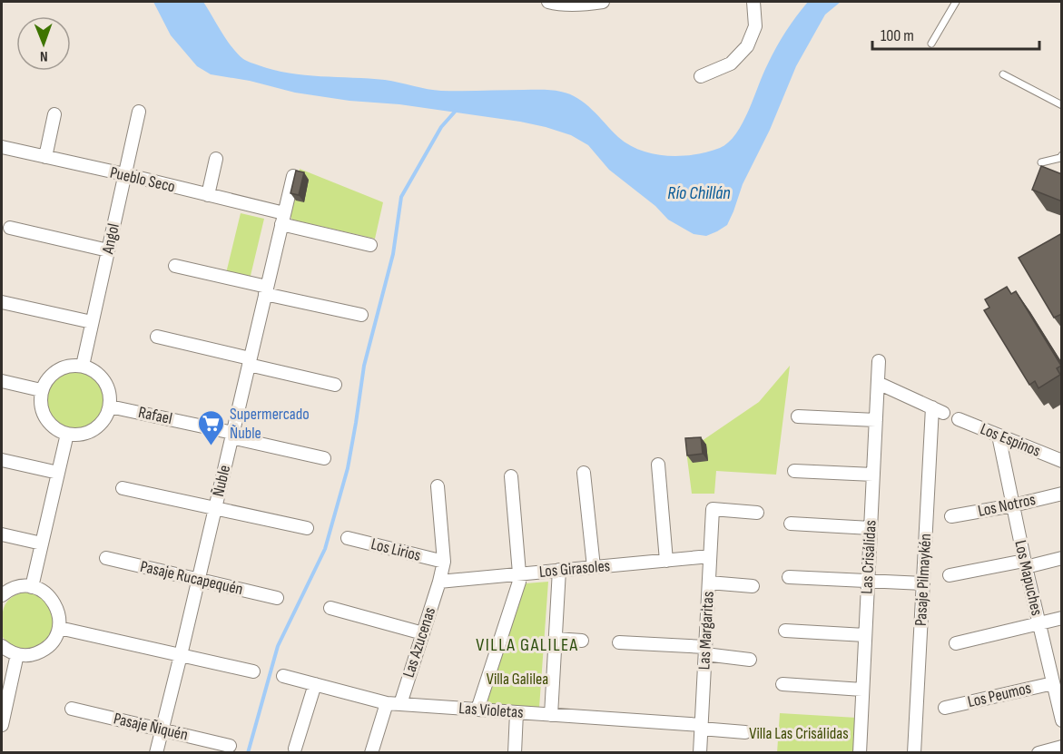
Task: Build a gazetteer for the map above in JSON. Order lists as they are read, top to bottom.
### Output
{
  "streets": {
    "street": [
      "Pueblo Seco",
      "Angol",
      "Rafael",
      "Los Espinos",
      "Ñuble",
      "Los Notros",
      "Los Lirios",
      "Las Crisálidas",
      "Los Girasoles",
      "Pasaje Rucapequén",
      "Los Mapuches",
      "Pasaje Pilmaykén",
      "Las Margaritas",
      "Las Azucenas",
      "Los Peumos",
      "Las Violetas",
      "Pasaje Ñiquén"
    ]
  },
  "crossings": [
    ["Pueblo Seco", "Angol"],
    ["Pueblo Seco", "Ñuble"],
    ["Angol", "Rafael"],
    ["Rafael", "Ñuble"],
    ["Los Espinos", "Los Mapuches"],
    ["Ñuble", "Pasaje Rucapequén"],
    ["Ñuble", "Pasaje Ñiquén"],
    ["Los Notros", "Los Mapuches"],
    ["Los Lirios", "Las Azucenas"],
    ["Las Crisálidas", "Pasaje Pilmaykén"],
    ["Los Girasoles", "Las Margaritas"],
    ["Los Girasoles", "Las Azucenas"],
    ["Los Mapuches", "Los Peumos"],
    ["Las Margaritas", "Las Violetas"],
    ["Las Azucenas", "Las Violetas"]
  ],
  "districts": ["VILLA GALILEA"],
  "water": ["Río Chillán"],
  "parks": ["Villa Galilea", "Villa Las Crisálidas"],
  "places": {
    "supermarket": ["Supermercado Ñuble"]
  },
  "scale_bar": "100 m",
  "north": "bottom"
}
